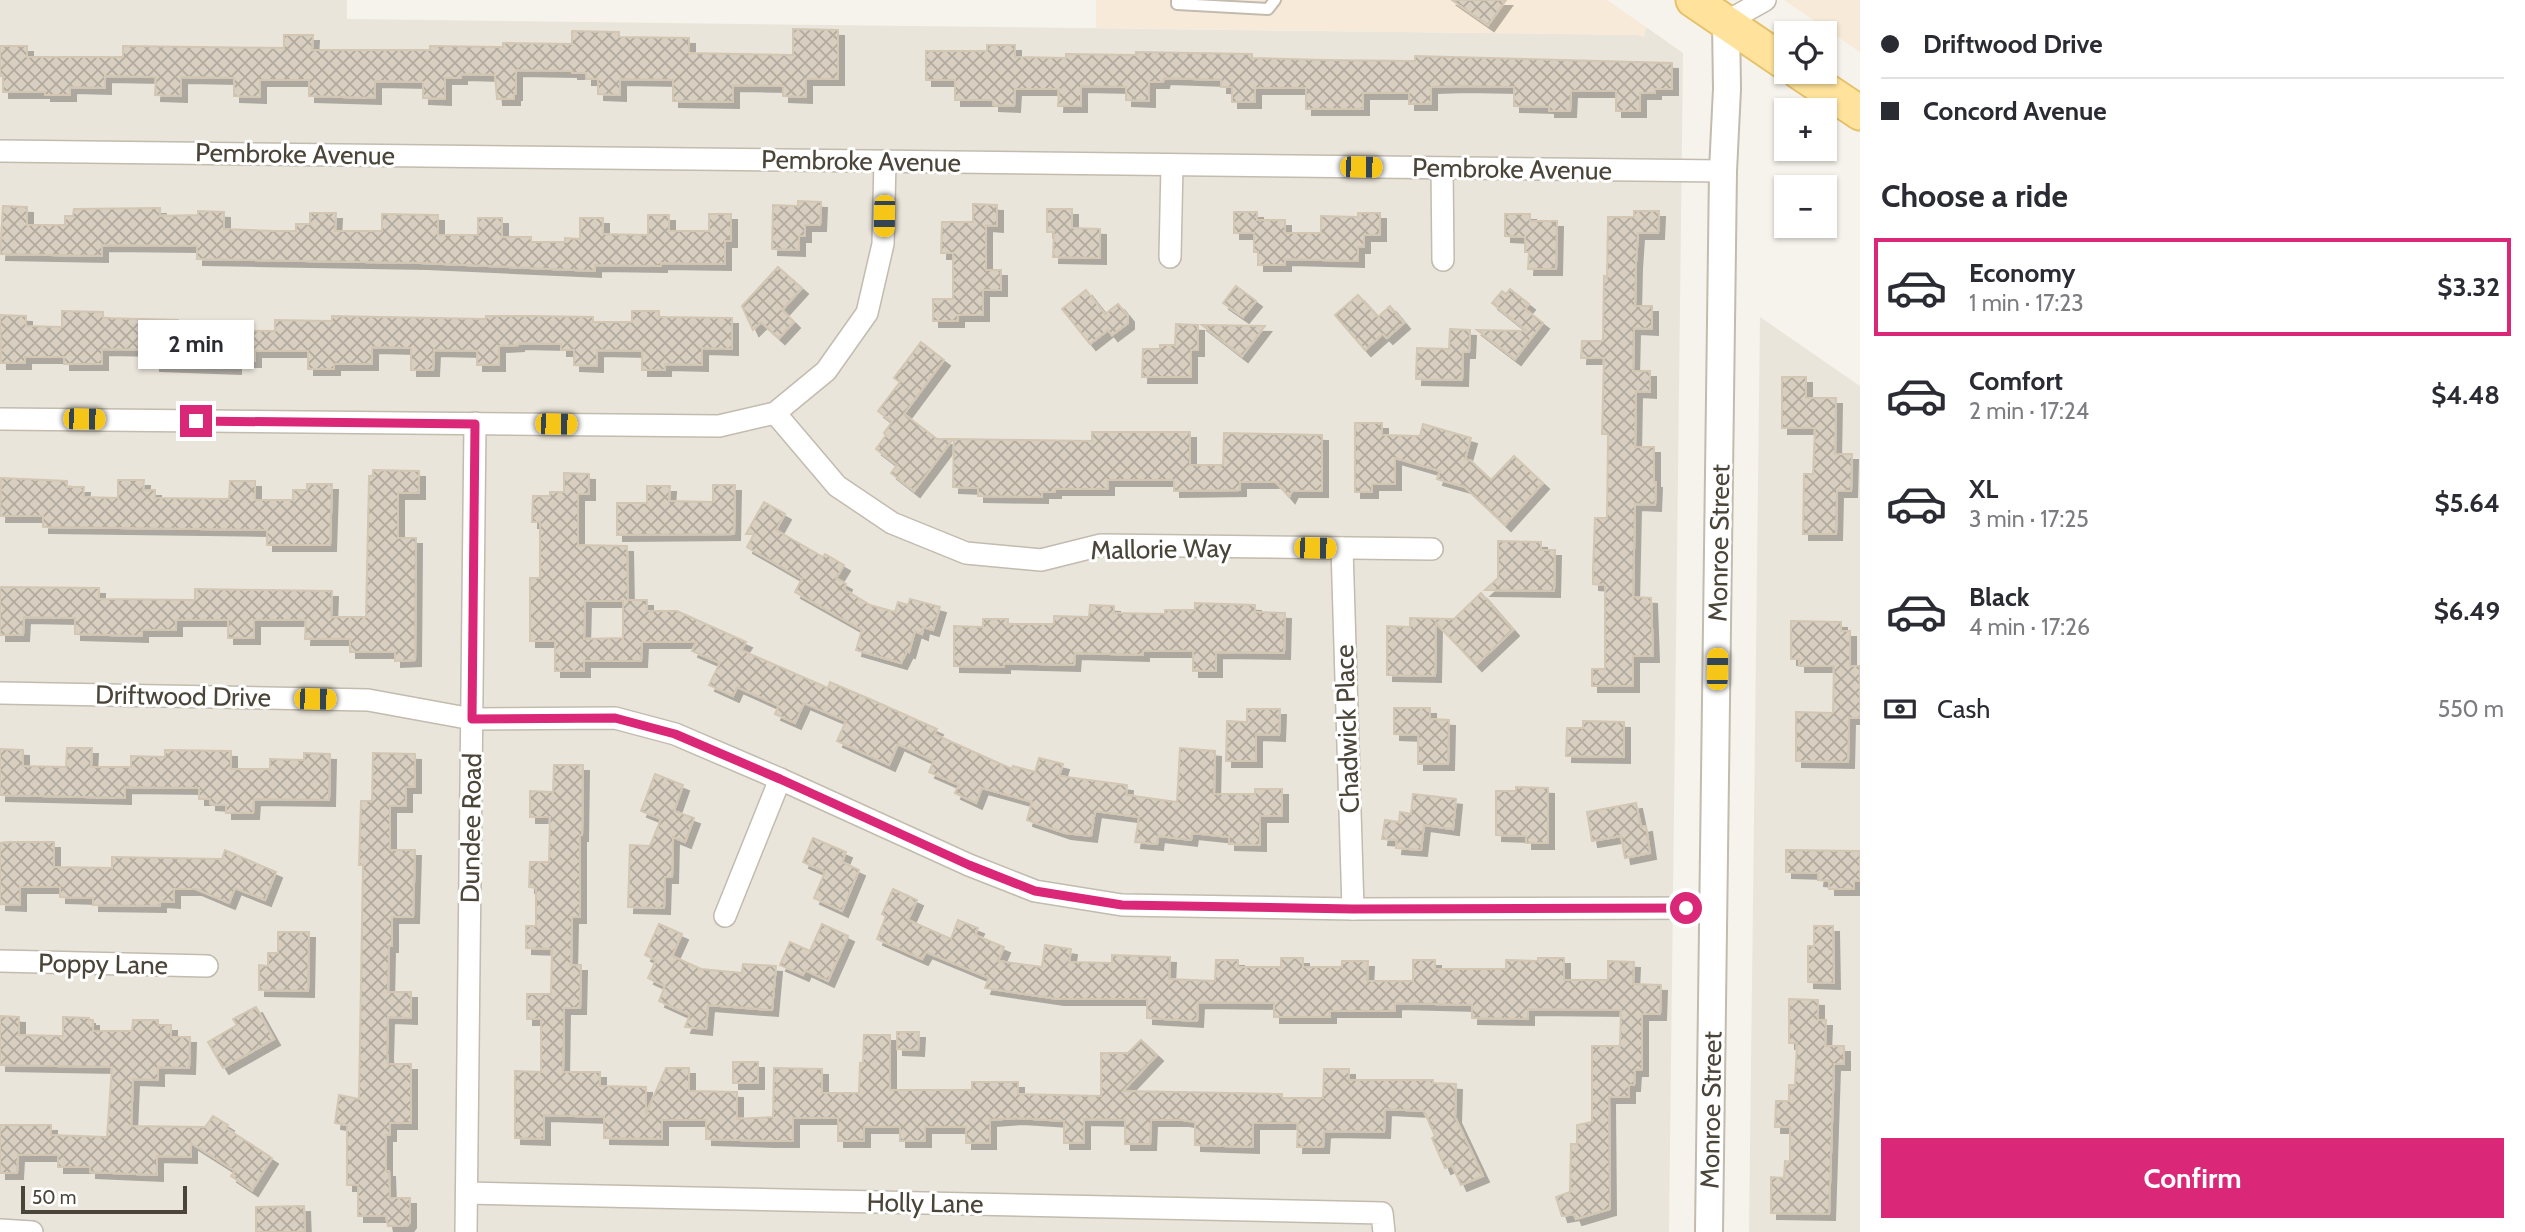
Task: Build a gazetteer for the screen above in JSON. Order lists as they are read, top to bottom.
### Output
{
  "streets": {
    "street": [
      "Pembroke Avenue",
      "Monroe Street",
      "Mallorie Way",
      "Driftwood Drive",
      "Chadwick Place",
      "Dundee Road",
      "Poppy Lane",
      "Holly Lane"
    ]
  },
  "crossings": [
    ["Pembroke Avenue", "Monroe Street"],
    ["Monroe Street", "Driftwood Drive"],
    ["Mallorie Way", "Chadwick Place"],
    ["Driftwood Drive", "Chadwick Place"],
    ["Driftwood Drive", "Dundee Road"],
    ["Dundee Road", "Holly Lane"]
  ],
  "scale_bar": "50 m",
  "page": {
    "banner": ["Driftwood Drive", "Concord Avenue"],
    "map_buttons": ["+", "−"],
    "heading": "Choose a ride",
    "list": [
      {
        "name": "Economy",
        "note": "1 min · 17:23",
        "value": "$3.32"
      },
      {
        "name": "Comfort",
        "note": "2 min · 17:24",
        "value": "$4.48"
      },
      {
        "name": "XL",
        "note": "3 min · 17:25",
        "value": "$5.64"
      },
      {
        "name": "Black",
        "note": "4 min · 17:26",
        "value": "$6.49"
      }
    ],
    "bubble": "2 min",
    "pay": ["Cash", "550 m"],
    "buttons": "Confirm",
    "scale": "50 m"
  }
}
